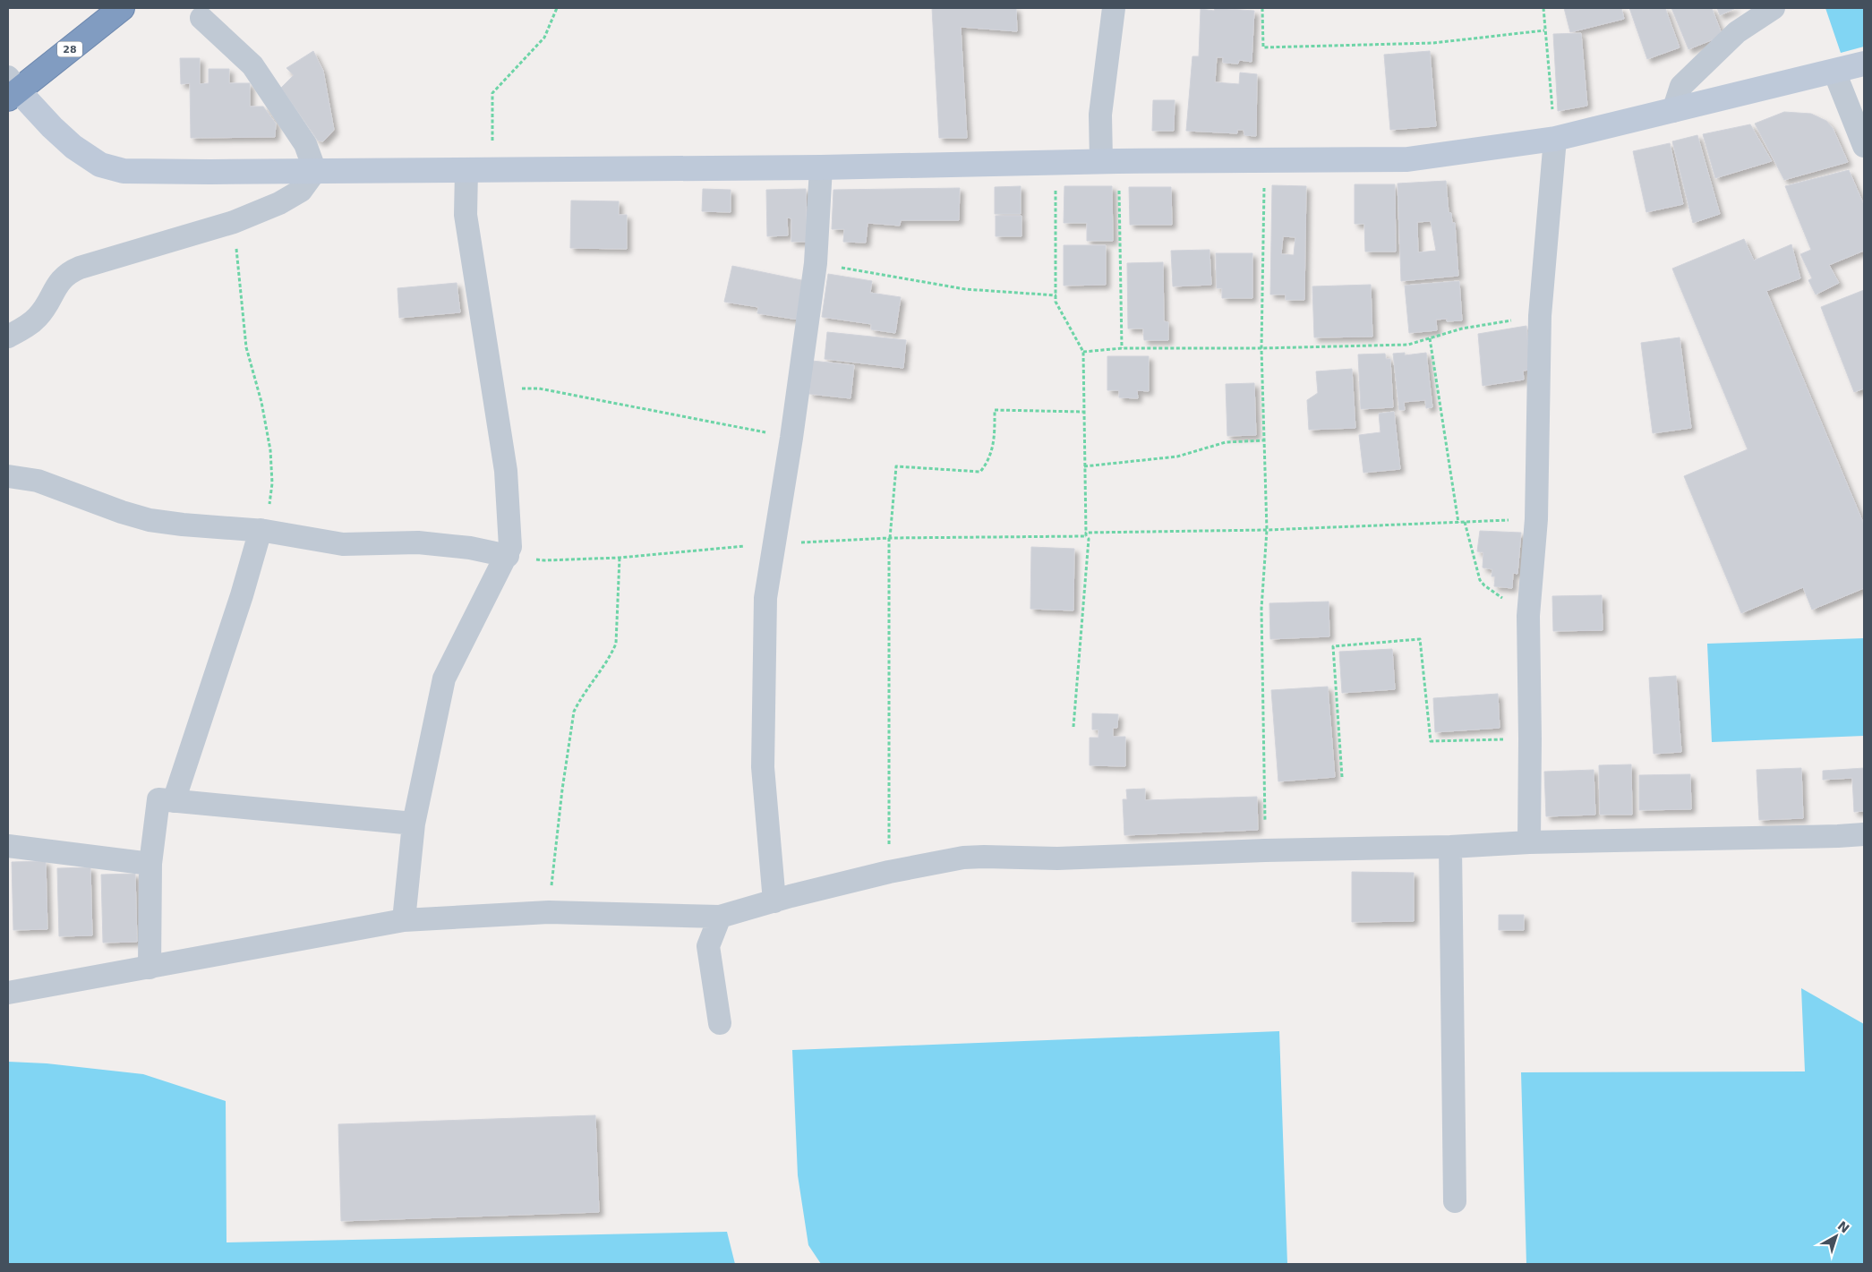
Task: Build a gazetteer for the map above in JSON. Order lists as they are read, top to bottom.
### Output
{
  "streets": {
    "highway": ["28"]
  },
  "north": "top right"
}
